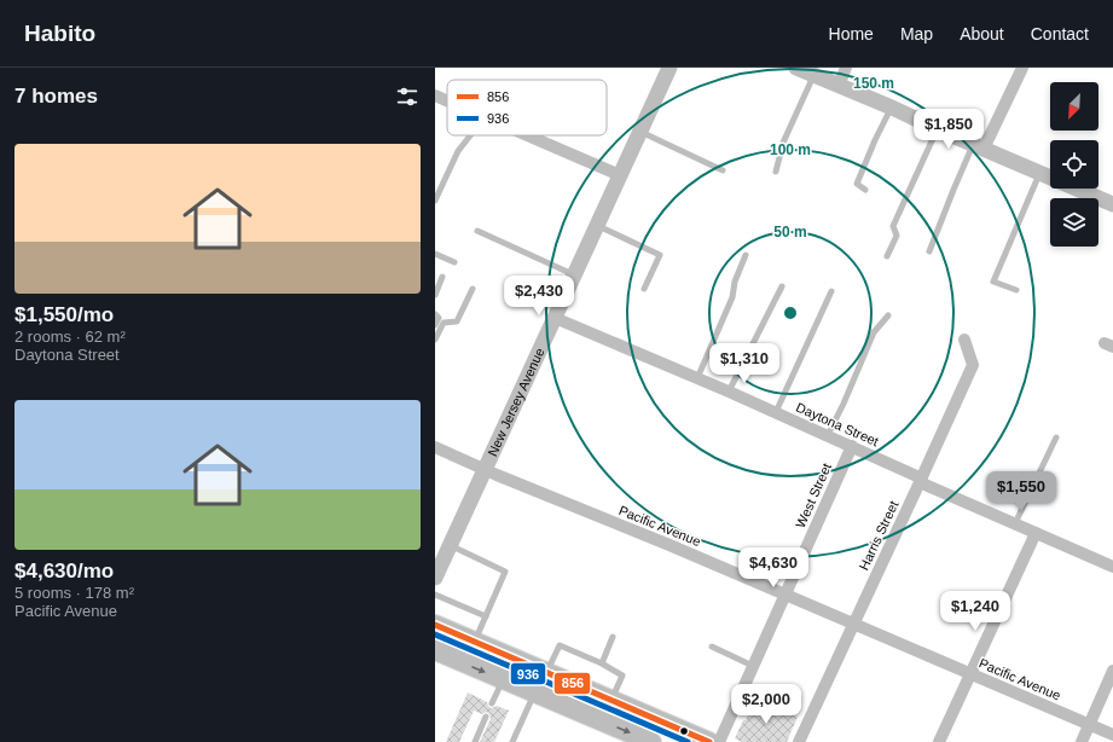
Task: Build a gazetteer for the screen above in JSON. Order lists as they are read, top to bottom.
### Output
{
  "streets": {
    "street": [
      "New Jersey Avenue",
      "Daytona Street",
      "West Street",
      "Pacific Avenue",
      "Harris Street"
    ]
  },
  "crossings": [
    ["New Jersey Avenue", "Daytona Street"],
    ["New Jersey Avenue", "Pacific Avenue"],
    ["Daytona Street", "West Street"],
    ["Daytona Street", "Harris Street"],
    ["West Street", "Pacific Avenue"],
    ["Pacific Avenue", "Harris Street"]
  ],
  "lines": ["transit line 856", "transit line 936"],
  "legend": ["856", "936"],
  "north": "bottom left",
  "page": {
    "header": "Habito",
    "nav": [
      "Home",
      "Map",
      "About",
      "Contact"
    ],
    "heading": "7 homes",
    "price": [
      "$1,850",
      "$2,430",
      "$1,310",
      "$1,550",
      "$4,630",
      "$1,240",
      "$2,000"
    ],
    "list": [
      {
        "name": "$1,550/mo",
        "note": "2 rooms · 62 m² · Daytona Street"
      },
      {
        "name": "$4,630/mo",
        "note": "5 rooms · 178 m² · Pacific Avenue"
      }
    ]
  },
  "rings": ["150 m", "100 m", "50 m"]
}
